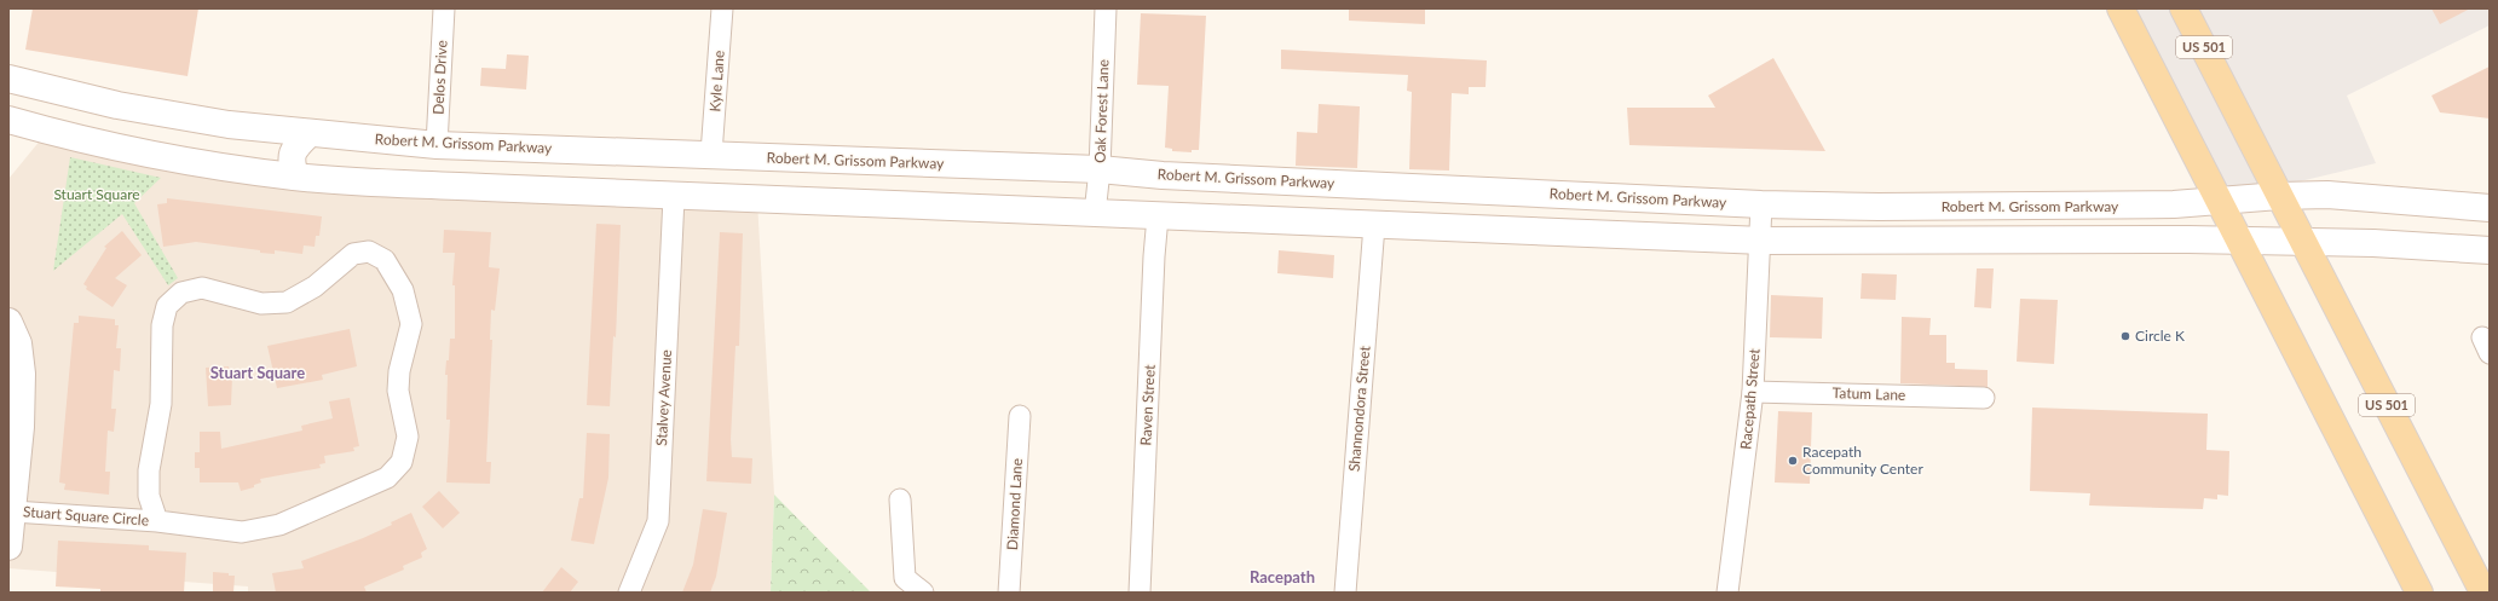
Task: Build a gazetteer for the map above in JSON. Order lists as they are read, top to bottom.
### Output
{
  "streets": {
    "main road": ["US 501", "Robert M. Grissom Parkway"],
    "street": [
      "Delos Drive",
      "Kyle Lane",
      "Oak Forest Lane",
      "Tatum Lane",
      "Stalvey Avenue",
      "Racepath Street",
      "Raven Street",
      "Shannondora Street",
      "Diamond Lane",
      "Stuart Square Circle"
    ]
  },
  "crossings": [
    ["US 501", "Robert M. Grissom Parkway"],
    ["Delos Drive", "Robert M. Grissom Parkway"],
    ["Kyle Lane", "Robert M. Grissom Parkway"],
    ["Oak Forest Lane", "Robert M. Grissom Parkway"],
    ["Robert M. Grissom Parkway", "Racepath Street"],
    ["Tatum Lane", "Racepath Street"]
  ],
  "districts": ["Stuart Square", "Racepath"],
  "parks": ["Stuart Square"],
  "places": ["Circle K", "Racepath Community Center"]
}
